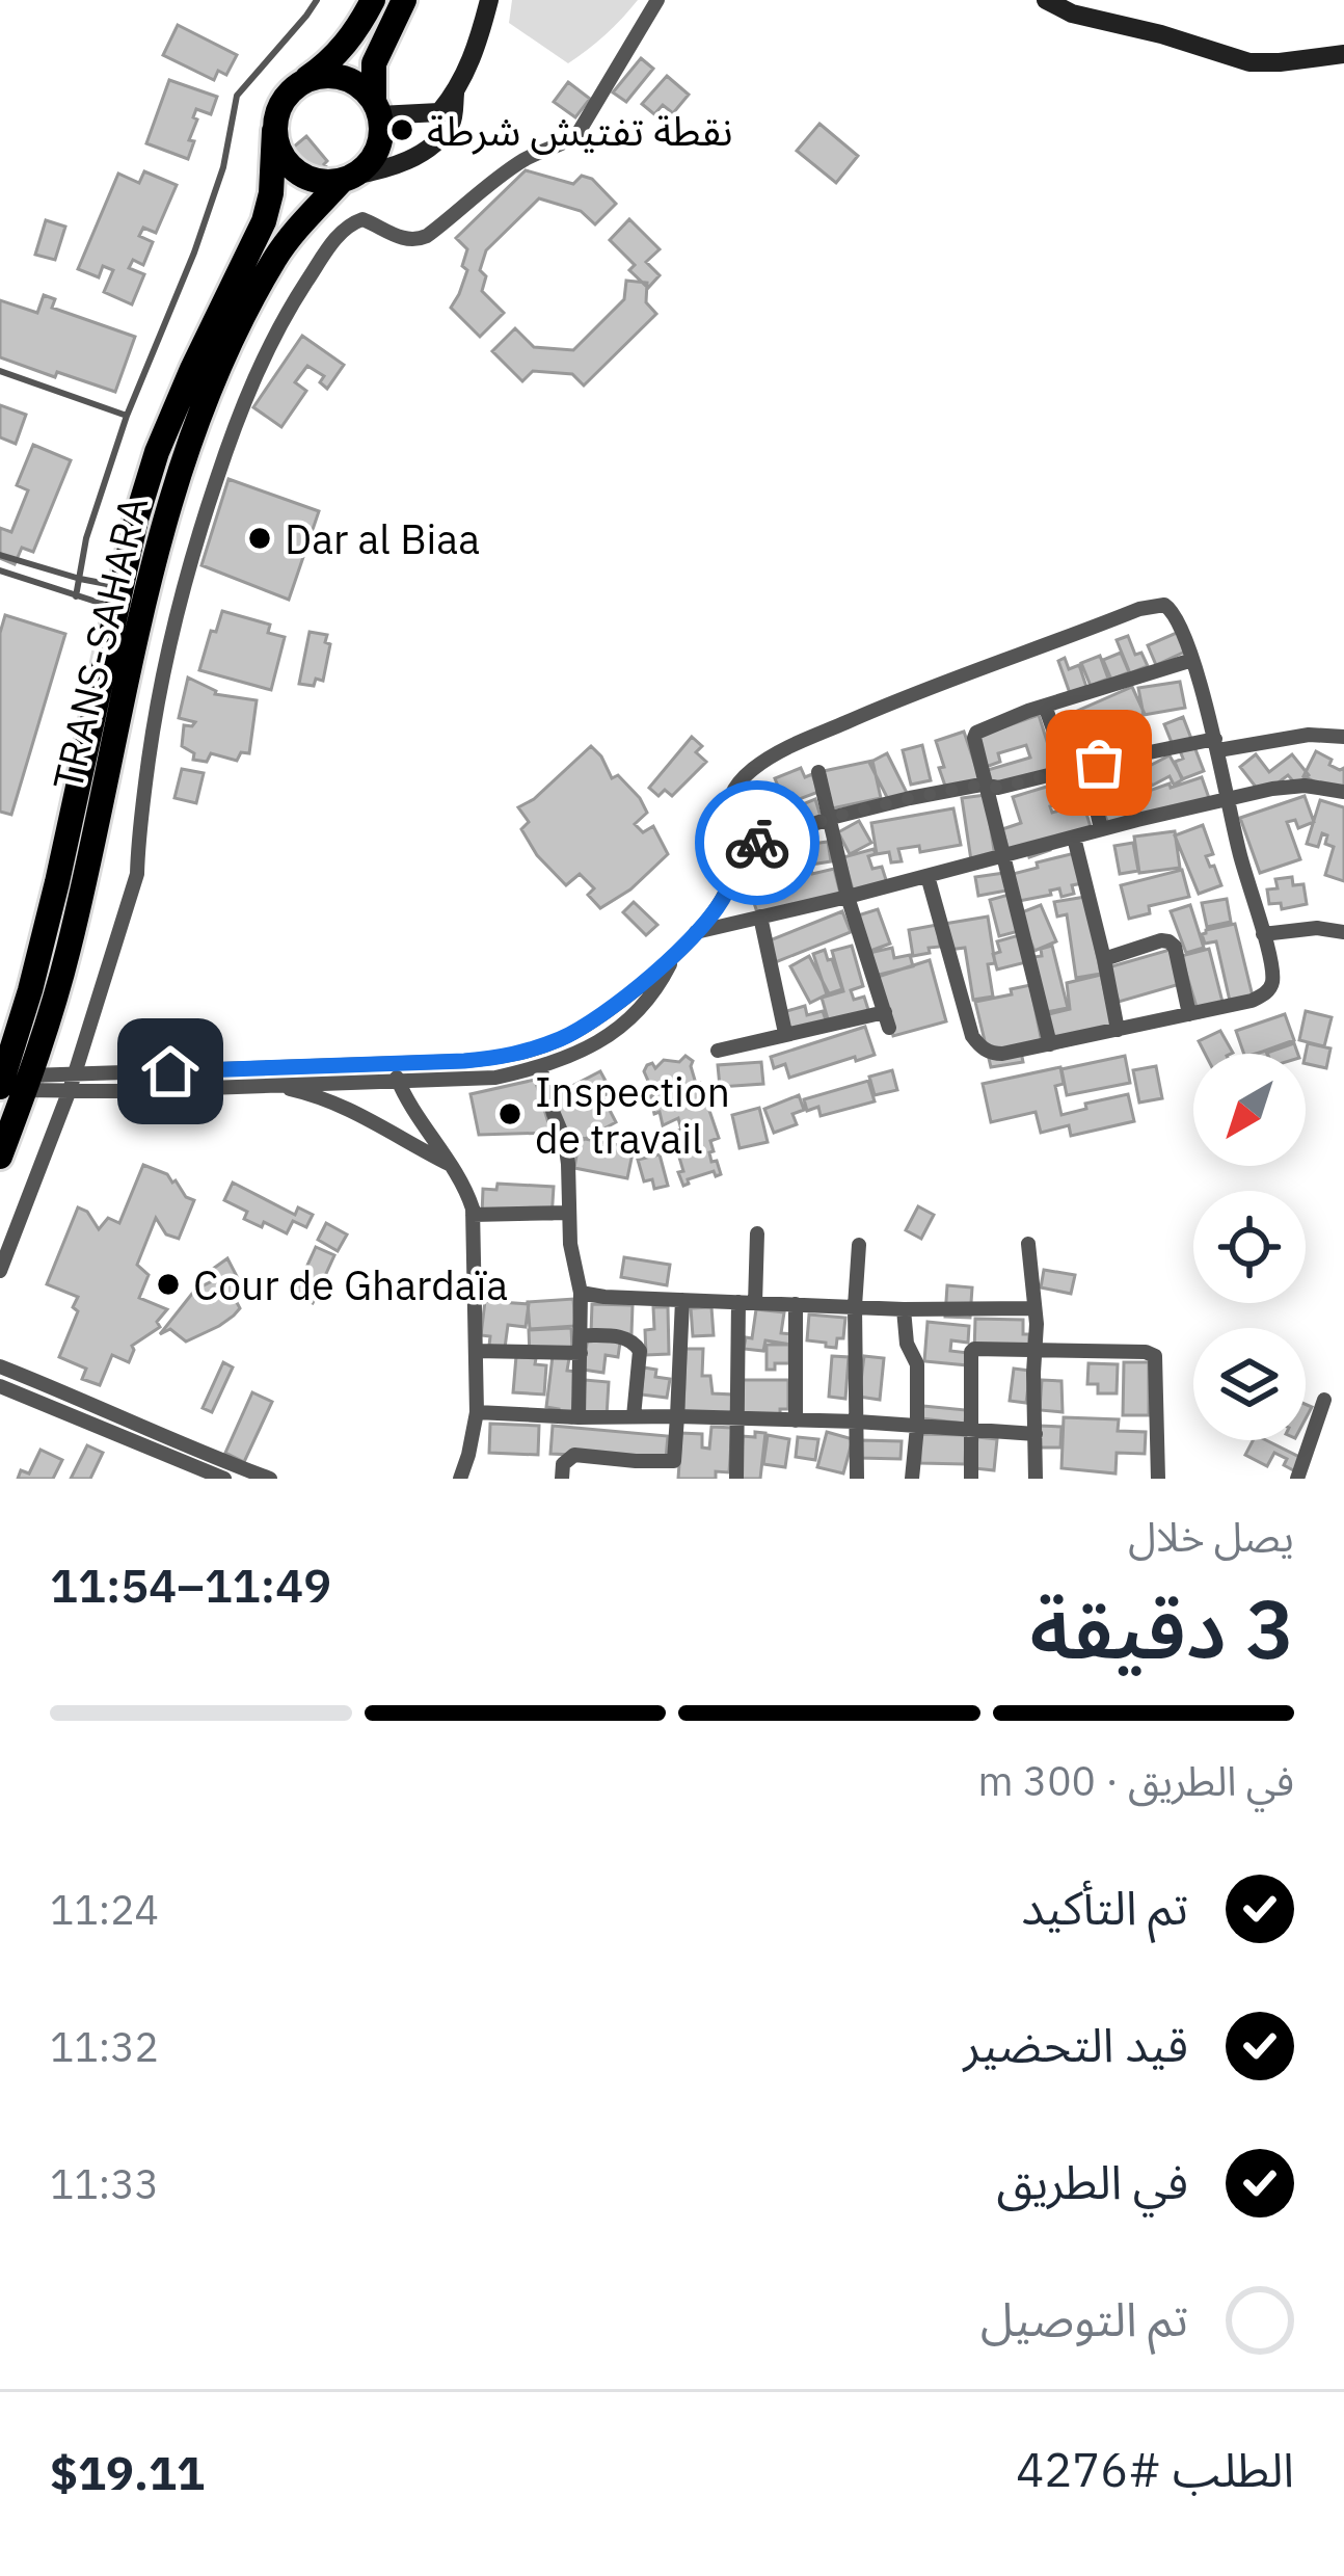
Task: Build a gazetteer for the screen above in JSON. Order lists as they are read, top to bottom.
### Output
{
  "streets": {
    "highway": ["TRANS-SAHARA"]
  },
  "places": [
    "نقطة تفتيش شرطة",
    "Dar al Biaa",
    "Inspection de travail",
    "Cour de Ghardaïa"
  ],
  "north": "bottom left",
  "page": {
    "heading": ["3 دقيقة", "يصل خلال", "11:49–11:54"],
    "panel": ["الطلب #4276", "$19.11"],
    "bar": "في الطريق · 300 m",
    "list": [
      ["تم التأكيد", "11:24"],
      ["قيد التحضير", "11:32"],
      ["في الطريق", "11:33"],
      "تم التوصيل"
    ]
  }
}
